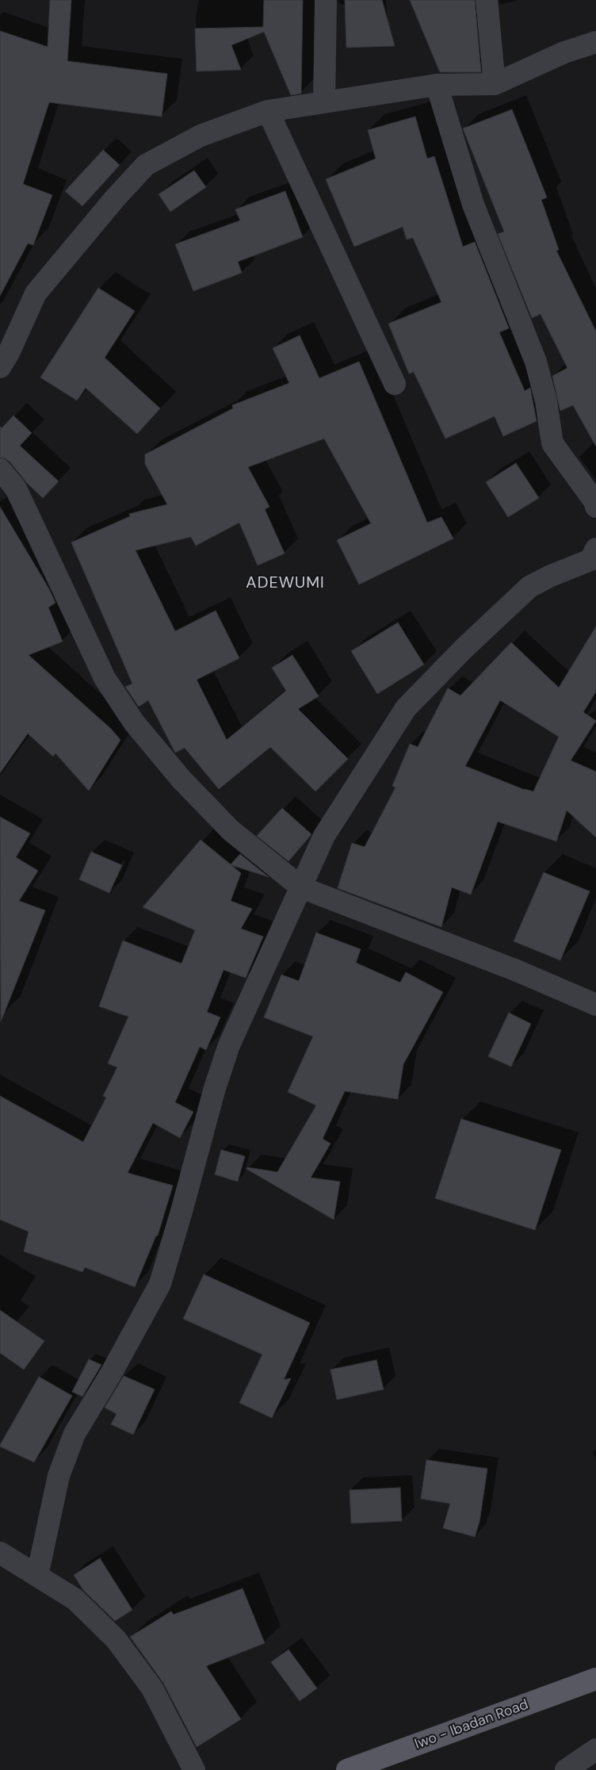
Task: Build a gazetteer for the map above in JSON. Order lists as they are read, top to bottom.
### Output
{
  "streets": {
    "main road": ["Iwo - Ibadan Road"]
  },
  "districts": ["ADEWUMI"]
}
